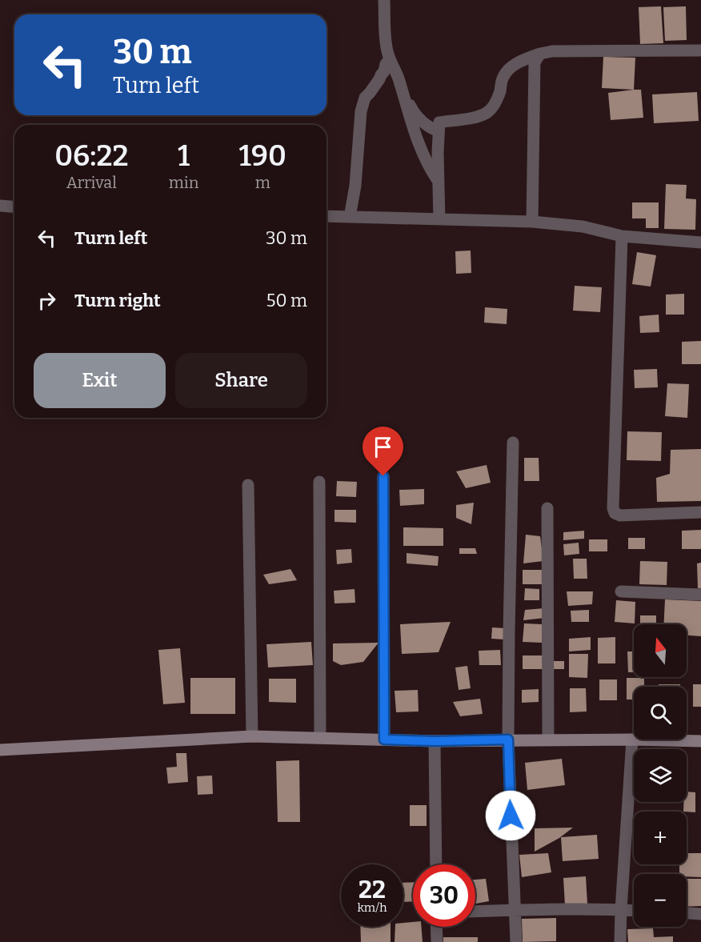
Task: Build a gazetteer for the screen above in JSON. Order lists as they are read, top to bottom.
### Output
{
  "north": "top",
  "page": {
    "turn": ["30 m", "Turn left"],
    "eta": [
      "06:22",
      "Arrival",
      "1",
      "min",
      "190",
      "m"
    ],
    "list": [
      {
        "name": "Turn left",
        "value": "30 m"
      },
      {
        "name": "Turn right",
        "value": "50 m"
      }
    ],
    "buttons": ["Exit", "Share"],
    "map_buttons": ["+", "−"],
    "speed": "22 km/h",
    "limit": "30"
  }
}
